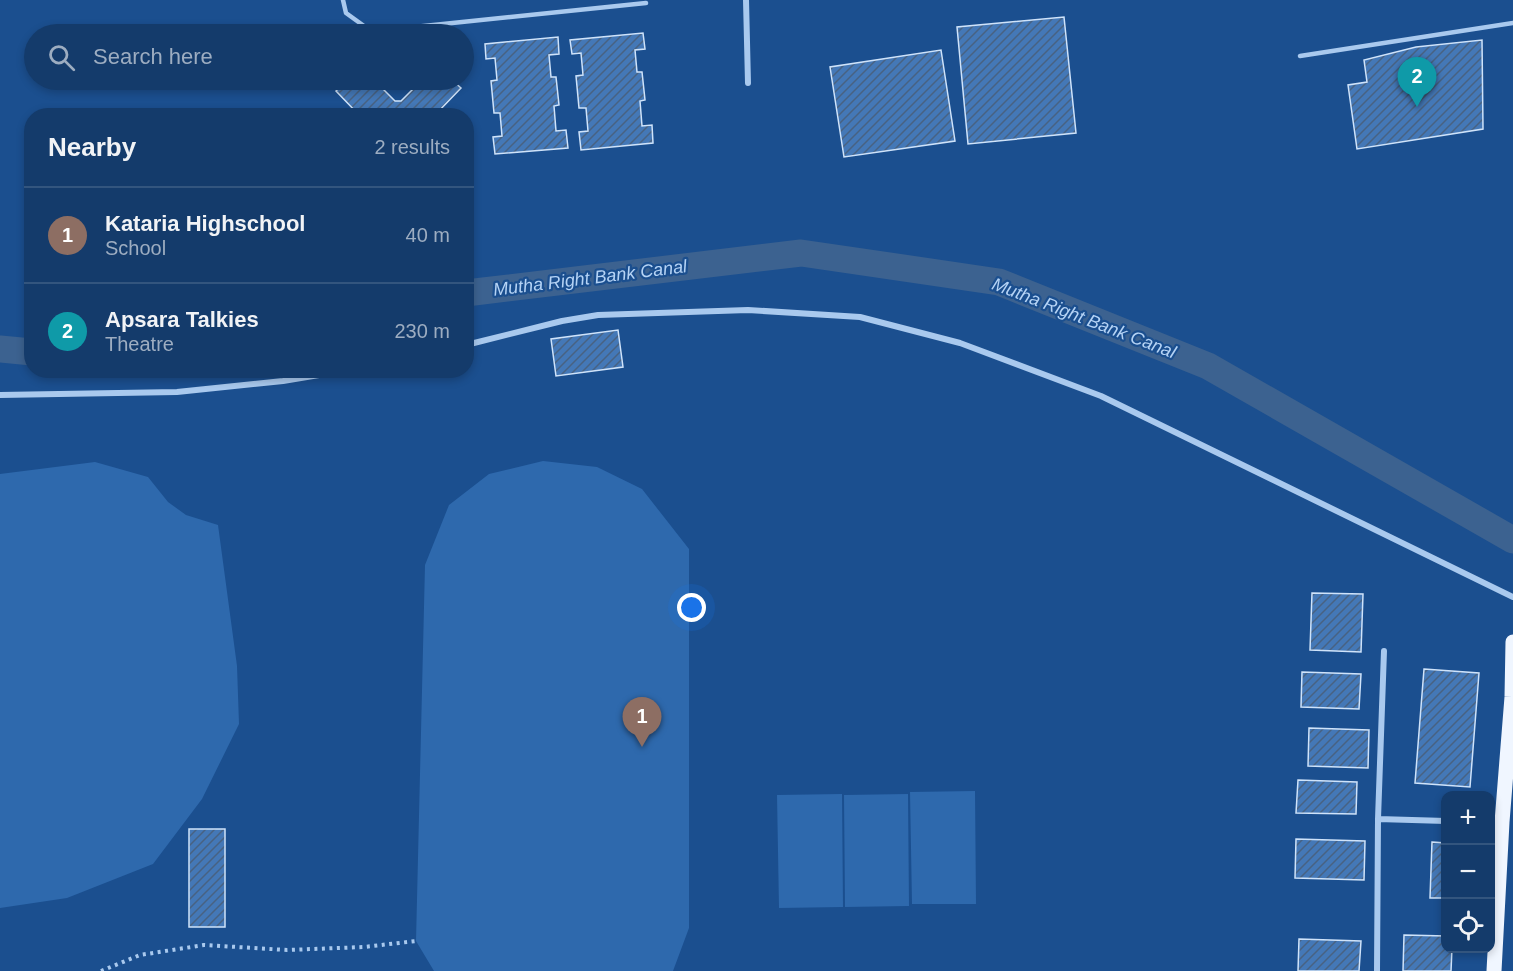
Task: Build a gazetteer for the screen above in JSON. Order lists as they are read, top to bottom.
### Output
{
  "water": ["Mutha Right Bank Canal"],
  "page": {
    "search": "Search here",
    "pins": ["2", "1"],
    "heading": ["Nearby", "2 results"],
    "list": [
      {
        "mark": "1",
        "name": "Kataria Highschool",
        "note": "School",
        "value": "40 m"
      },
      {
        "mark": "2",
        "name": "Apsara Talkies",
        "note": "Theatre",
        "value": "230 m"
      }
    ],
    "map_buttons": ["+", "−"]
  }
}
